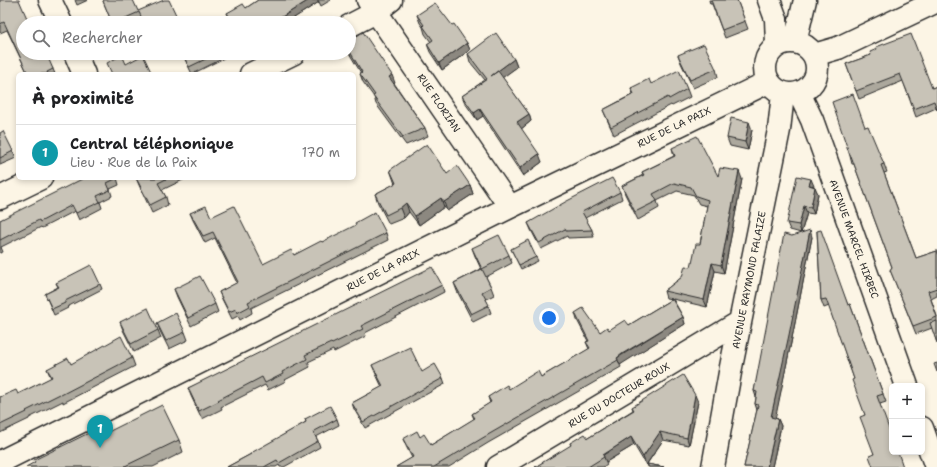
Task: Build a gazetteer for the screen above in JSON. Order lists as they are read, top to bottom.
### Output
{
  "streets": {
    "street": [
      "RUE FLORIAN",
      "RUE DE LA PAIX",
      "AVENUE MARCEL HIRBEC",
      "AVENUE RAYMOND FALAIZE",
      "RUE DU DOCTEUR ROUX"
    ]
  },
  "crossings": [
    ["RUE FLORIAN", "RUE DE LA PAIX"],
    ["RUE DE LA PAIX", "AVENUE MARCEL HIRBEC"],
    ["RUE DE LA PAIX", "AVENUE RAYMOND FALAIZE"],
    ["AVENUE MARCEL HIRBEC", "AVENUE RAYMOND FALAIZE"],
    ["AVENUE RAYMOND FALAIZE", "RUE DU DOCTEUR ROUX"]
  ],
  "page": {
    "search": "Rechercher",
    "heading": "À proximité",
    "list": [
      {
        "mark": "1",
        "name": "Central téléphonique",
        "note": "Lieu · Rue de la Paix",
        "value": "170 m"
      }
    ],
    "map_buttons": ["+", "−"],
    "pins": "1"
  }
}
